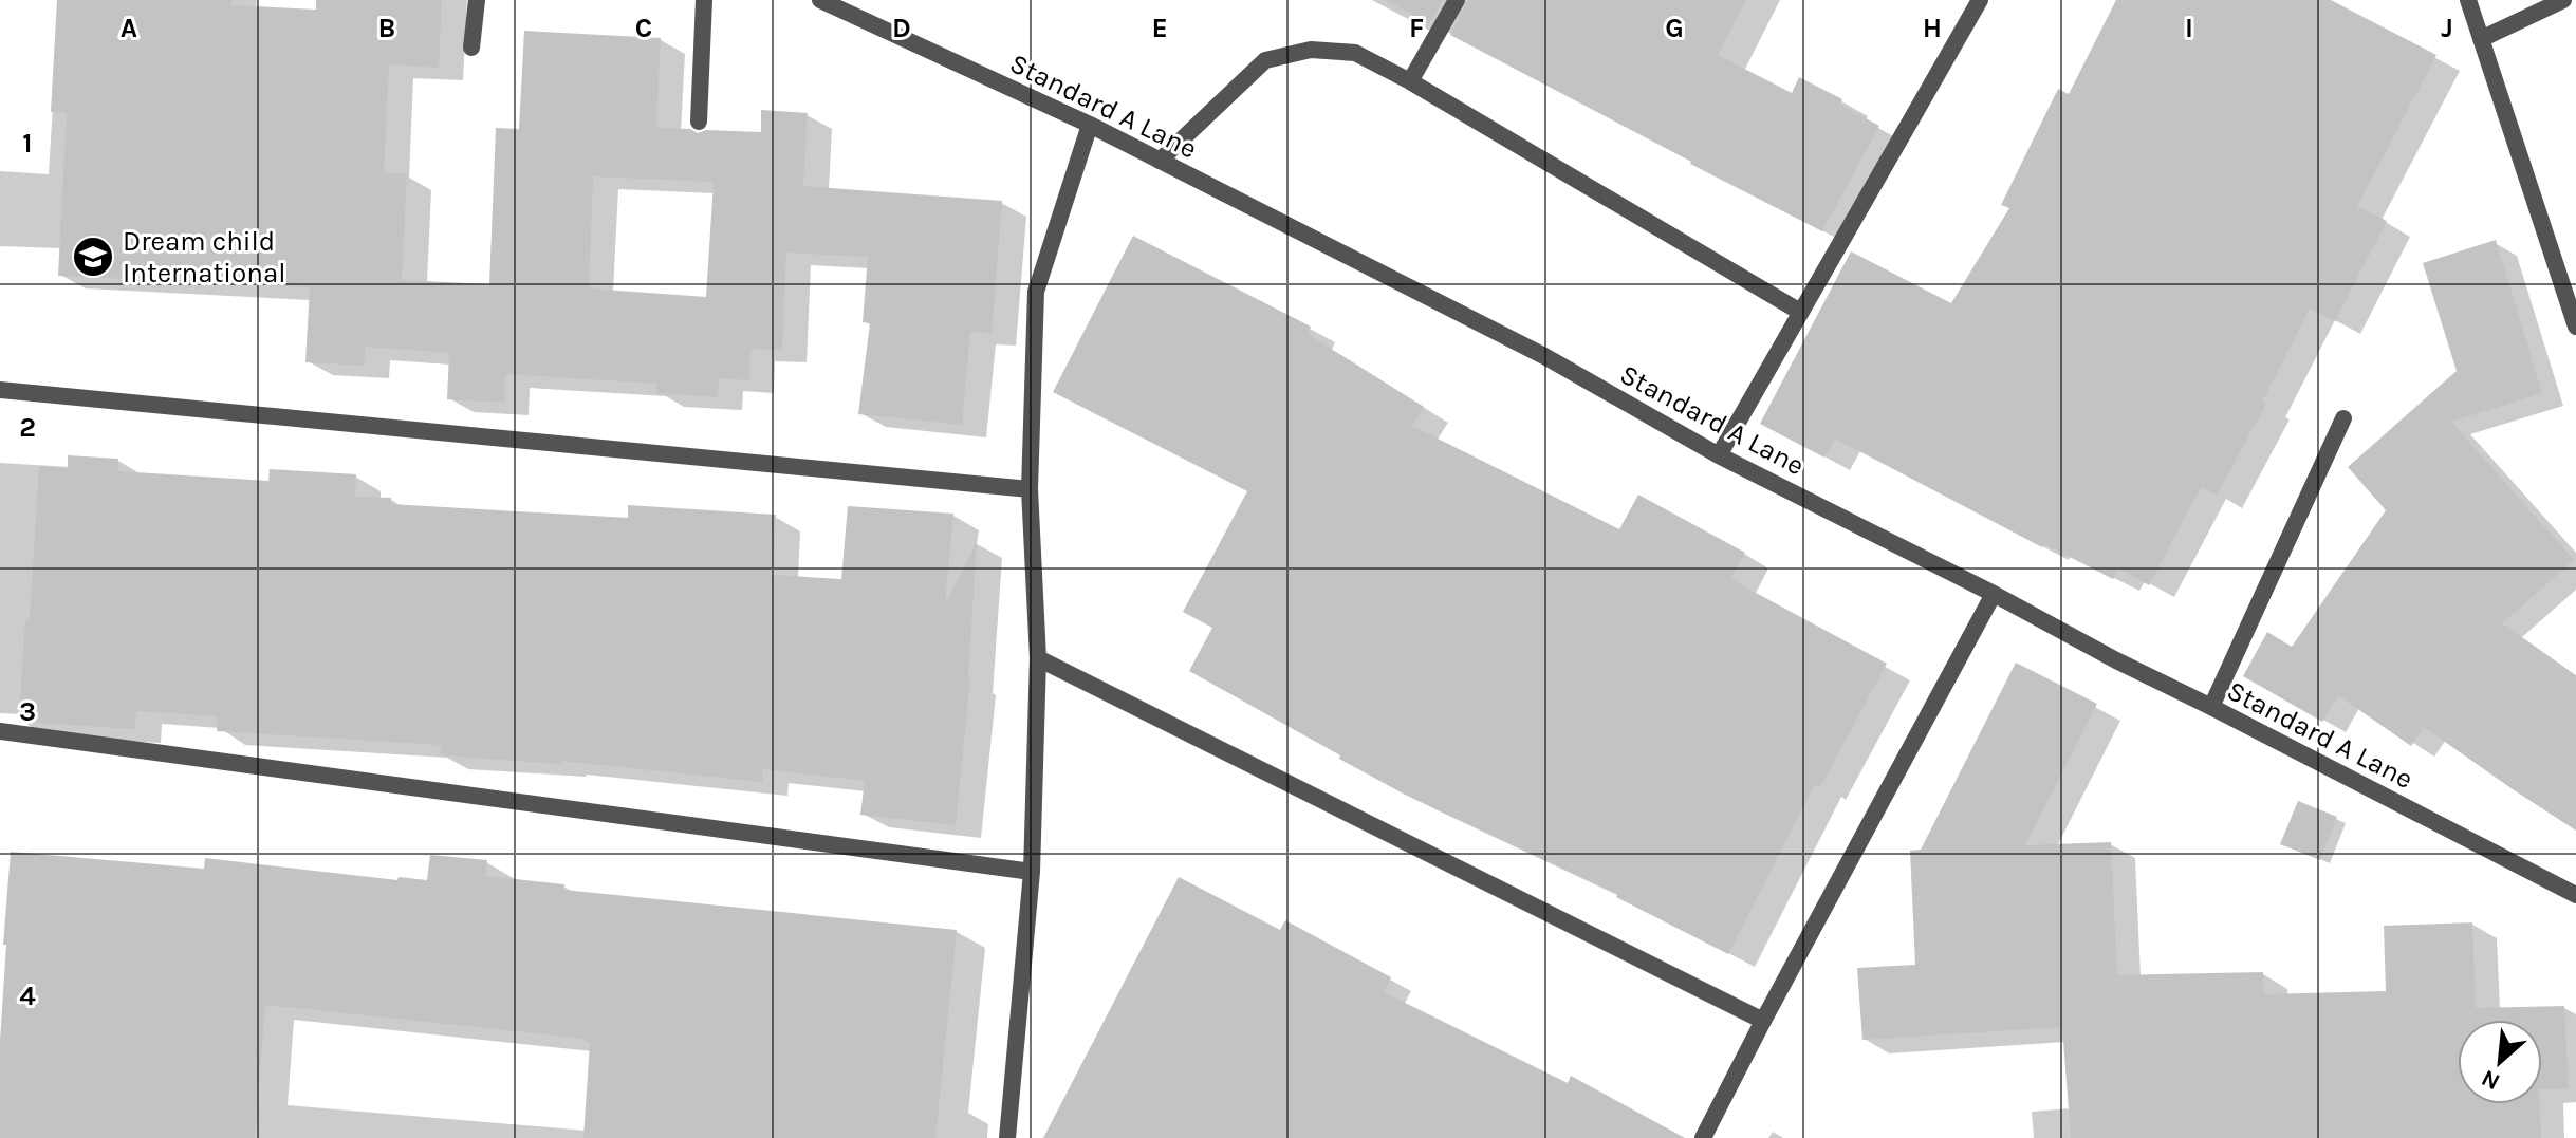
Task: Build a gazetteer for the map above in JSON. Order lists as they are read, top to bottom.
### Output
{
  "streets": {
    "street": ["Standard A Lane"]
  },
  "places": {
    "school or university": ["Dream child International"]
  },
  "north": "bottom left",
  "grid": {
    "columns": [
      "A",
      "B",
      "C",
      "D",
      "E",
      "F",
      "G",
      "H",
      "I",
      "J"
    ],
    "rows": [
      "1",
      "2",
      "3",
      "4"
    ]
  }
}
